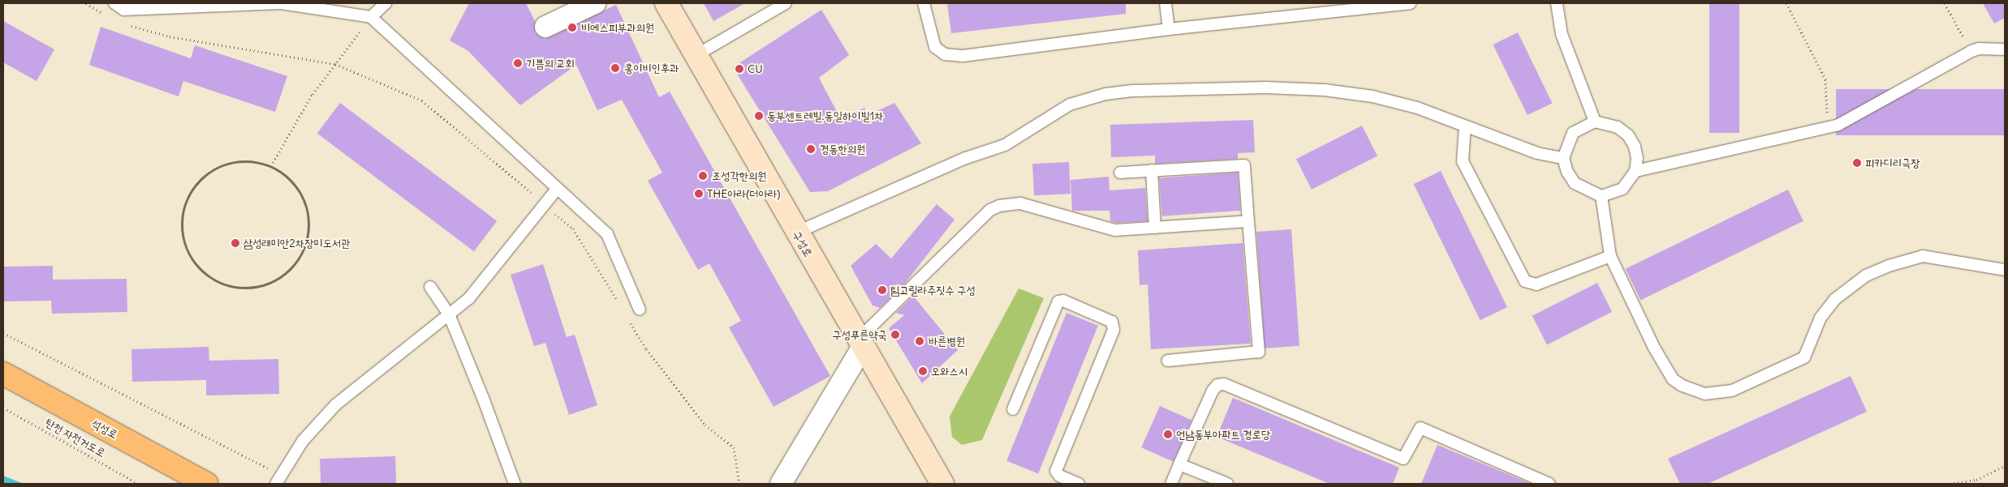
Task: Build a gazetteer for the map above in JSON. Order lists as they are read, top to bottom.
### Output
{
  "streets": {
    "highway": ["석성로"],
    "main road": ["구성로"],
    "path": ["탄천 자전거도로"]
  },
  "places": [
    "비에스피부과의원",
    "기쁨의 교회",
    "홍이비인후과",
    "CU",
    "동부센트레빌.동일하이빌1차",
    "경동한의원",
    "피카디리극장",
    "조성각한의원",
    "THE아라(더아라)",
    "삼성래미안2차장미도서관",
    "팀고릴라주짓수 구성",
    "구성푸른약국",
    "바른병원",
    "오와스시",
    "언남동부아파트 경로당"
  ]
}
